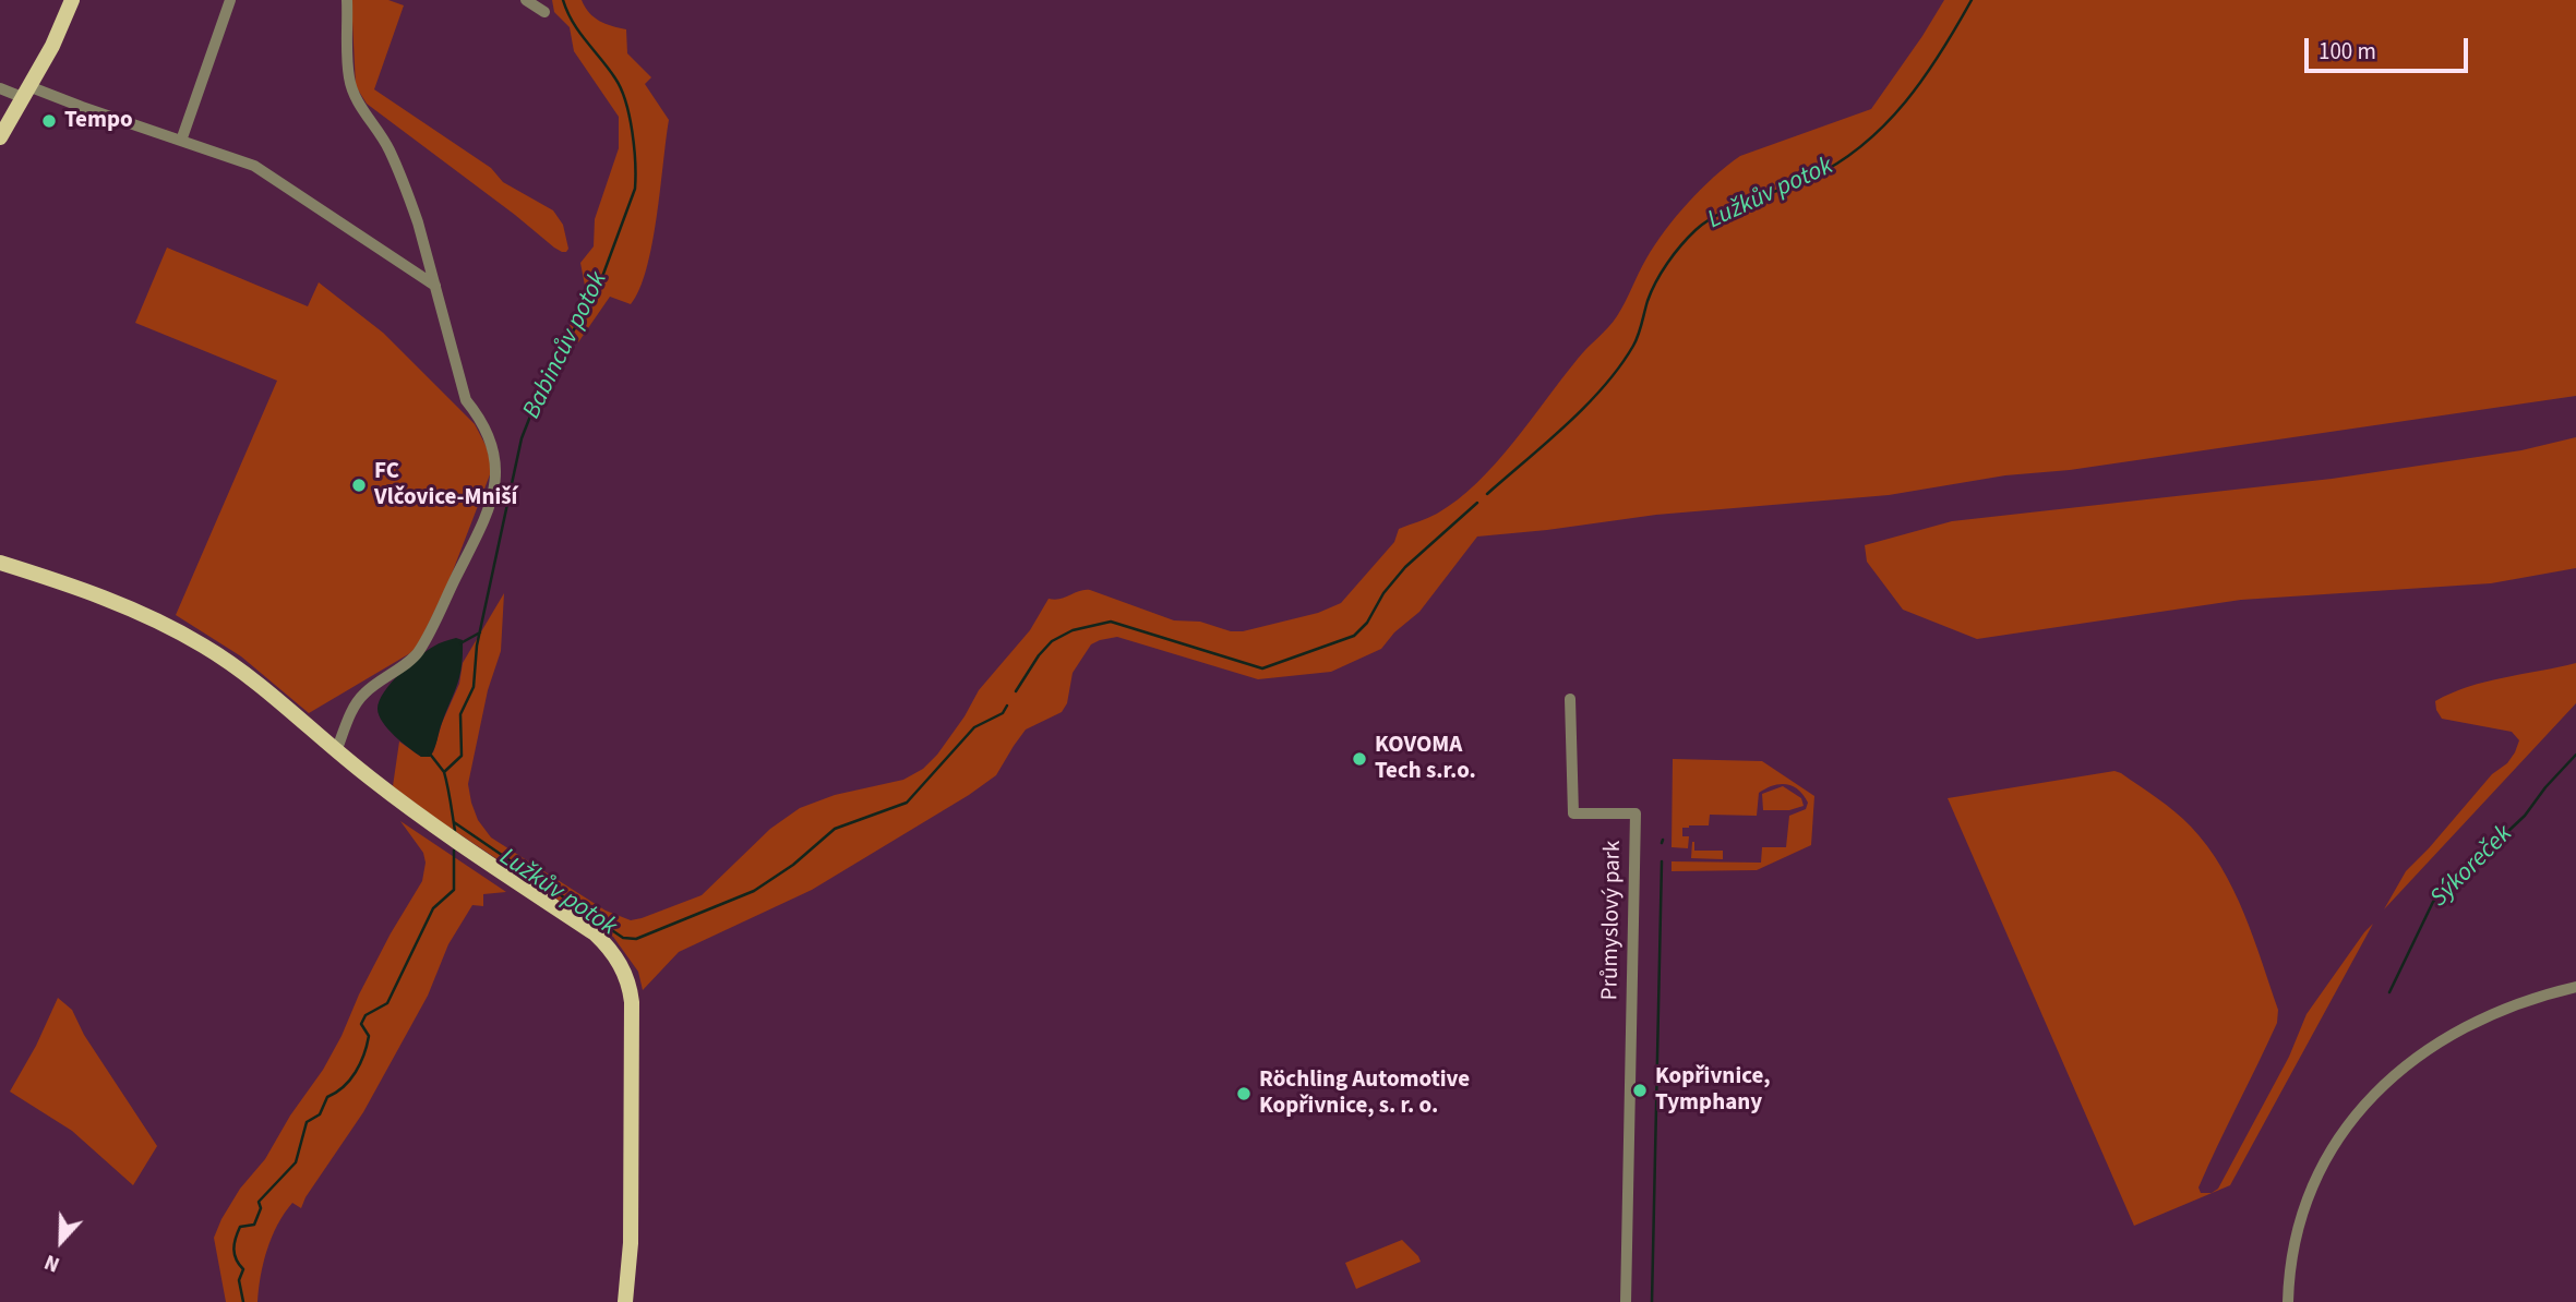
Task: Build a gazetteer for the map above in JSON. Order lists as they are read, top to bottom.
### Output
{
  "streets": {
    "street": ["Průmyslový park"]
  },
  "water": ["Lužkův potok", "Babincův potok", "Sýkoreček"],
  "places": [
    "Tempo",
    "FC Vlčovice-Mniší",
    "KOVOMA Tech s.r.o.",
    "Kopřivnice, Tymphany",
    "Röchling Automotive Kopřivnice, s. r. o."
  ],
  "scale_bar": "100 m",
  "north": "bottom"
}
